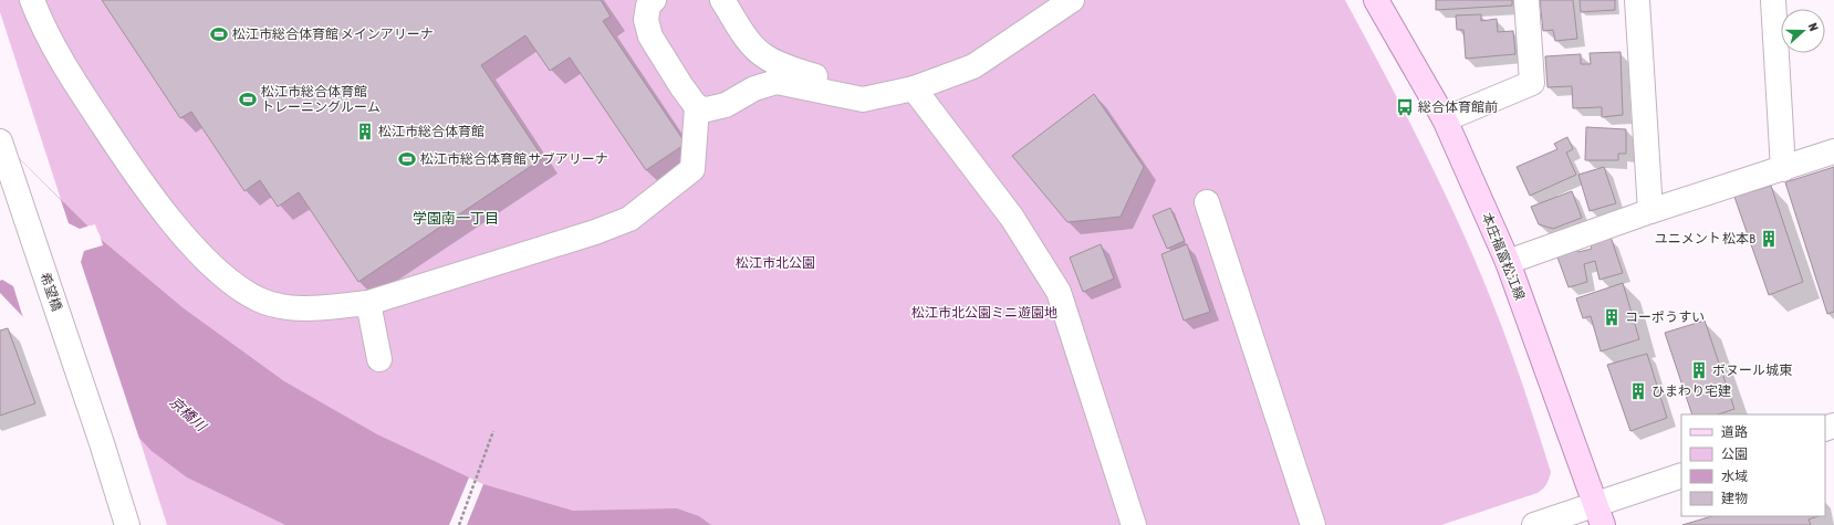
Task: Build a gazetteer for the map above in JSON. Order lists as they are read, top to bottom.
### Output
{
  "streets": {
    "main road": ["本庄福富松江線"],
    "street": ["希望橋"]
  },
  "districts": ["学園南一丁目"],
  "water": ["京橋川"],
  "parks": ["松江市北公園", "松江市北公園ミニ遊園地"],
  "places": {
    "sports": ["松江市総合体育館 メインアリーナ", "松江市総合体育館 トレーニングルーム", "松江市総合体育館 サブアリーナ"],
    "bus stop": ["総合体育館前"],
    "building": [
      "松江市総合体育館",
      "ユニメント 松本B",
      "コーポうすい",
      "ボヌール城東",
      "ひまわり宅建"
    ]
  },
  "legend": [
    "道路",
    "公園",
    "水域",
    "建物"
  ],
  "north": "right"
}
